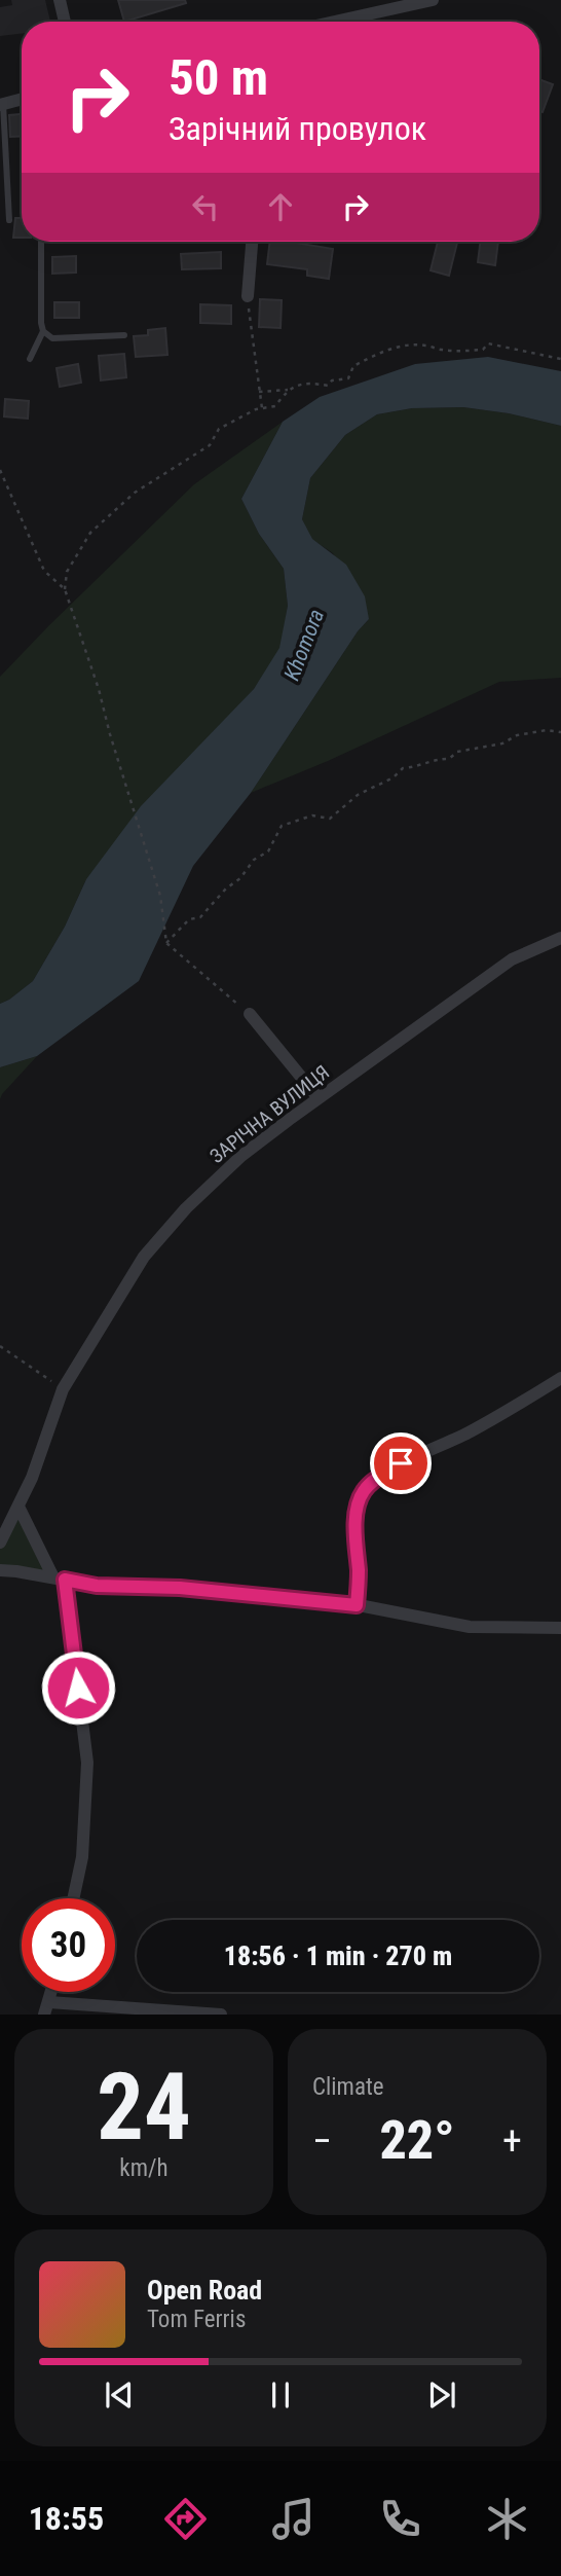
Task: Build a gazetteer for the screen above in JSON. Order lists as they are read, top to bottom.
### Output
{
  "streets": {
    "street": ["ЗАРІЧНА ВУЛИЦЯ"]
  },
  "water": ["Khomora"],
  "page": {
    "turn": ["50 m", "Зарічний провулок"],
    "limit": "30",
    "trip": "18:56 · 1 min · 270 m",
    "tile": [
      ["24", "km/h"],
      "Climate"
    ],
    "heat": ["−", "22°", "+"],
    "song": ["Open Road", "Tom Ferris"],
    "tabs": "18:55"
  }
}
